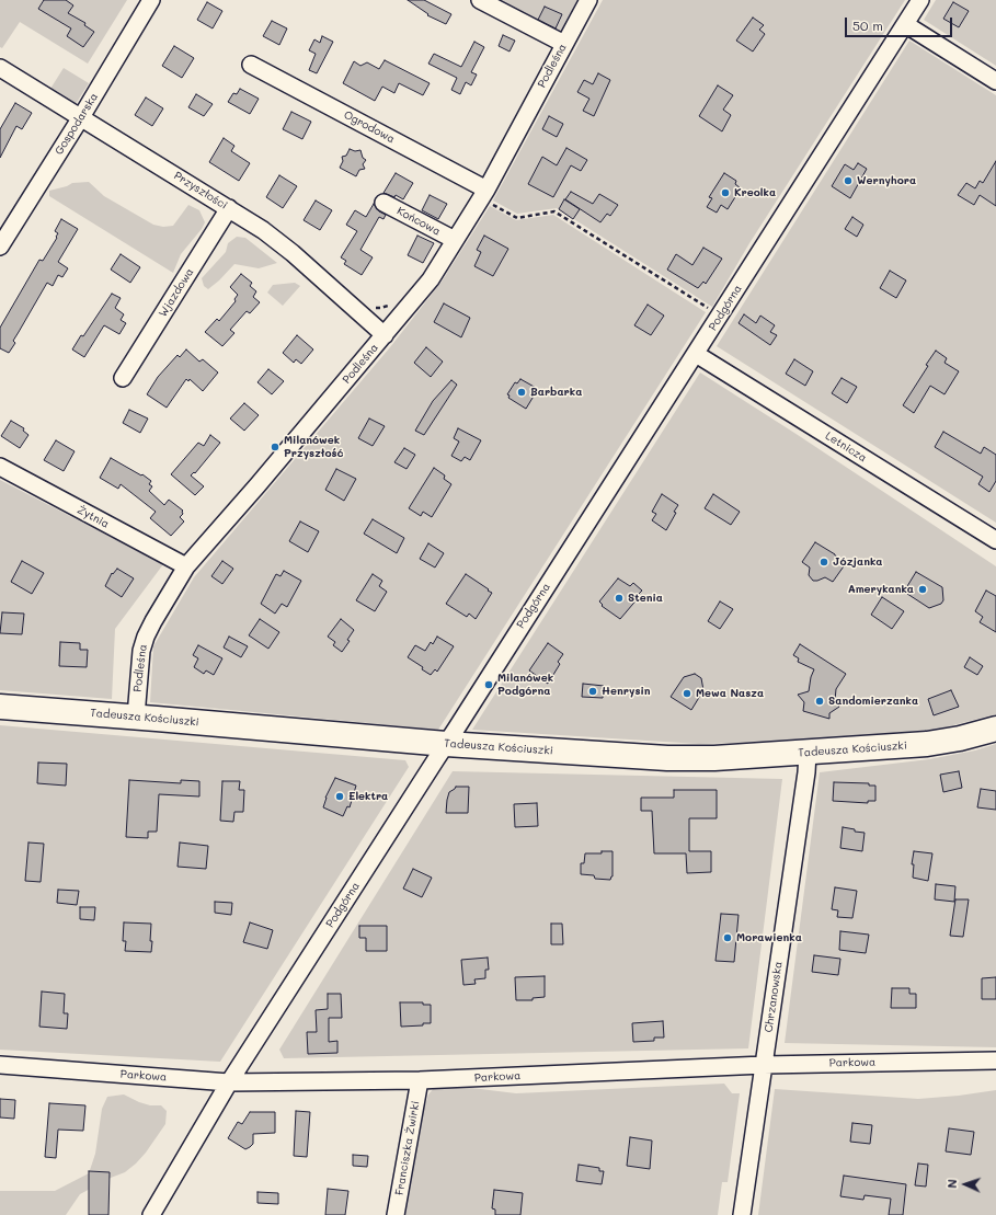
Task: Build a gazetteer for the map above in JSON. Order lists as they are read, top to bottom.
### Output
{
  "streets": {
    "street": [
      "Podleśna",
      "Gospodarska",
      "Ogrodowa",
      "Przyszłości",
      "Końcowa",
      "Wjazdowa",
      "Podgórna",
      "Letnicza",
      "Żytnia",
      "Tadeusza Kościuszki",
      "Chrzanowska",
      "Parkowa",
      "Franciszka Żwirki"
    ]
  },
  "crossings": [
    ["Podleśna", "Ogrodowa"],
    ["Podleśna", "Przyszłości"],
    ["Podleśna", "Końcowa"],
    ["Podleśna", "Żytnia"],
    ["Podleśna", "Tadeusza Kościuszki"],
    ["Gospodarska", "Przyszłości"],
    ["Przyszłości", "Wjazdowa"],
    ["Podgórna", "Letnicza"],
    ["Podgórna", "Tadeusza Kościuszki"],
    ["Podgórna", "Parkowa"],
    ["Tadeusza Kościuszki", "Chrzanowska"],
    ["Chrzanowska", "Parkowa"],
    ["Parkowa", "Franciszka Żwirki"]
  ],
  "places": [
    "Wernyhora",
    "Kreolka",
    "Barbarka",
    "Milanówek Przyszłość",
    "Józjanka",
    "Amerykanka",
    "Stenia",
    "Milanówek Podgórna",
    "Henrysin",
    "Mewa Nasza",
    "Sandomierzanka",
    "Elektra",
    "Morawienka"
  ],
  "scale_bar": "50 m",
  "north": "left"
}
